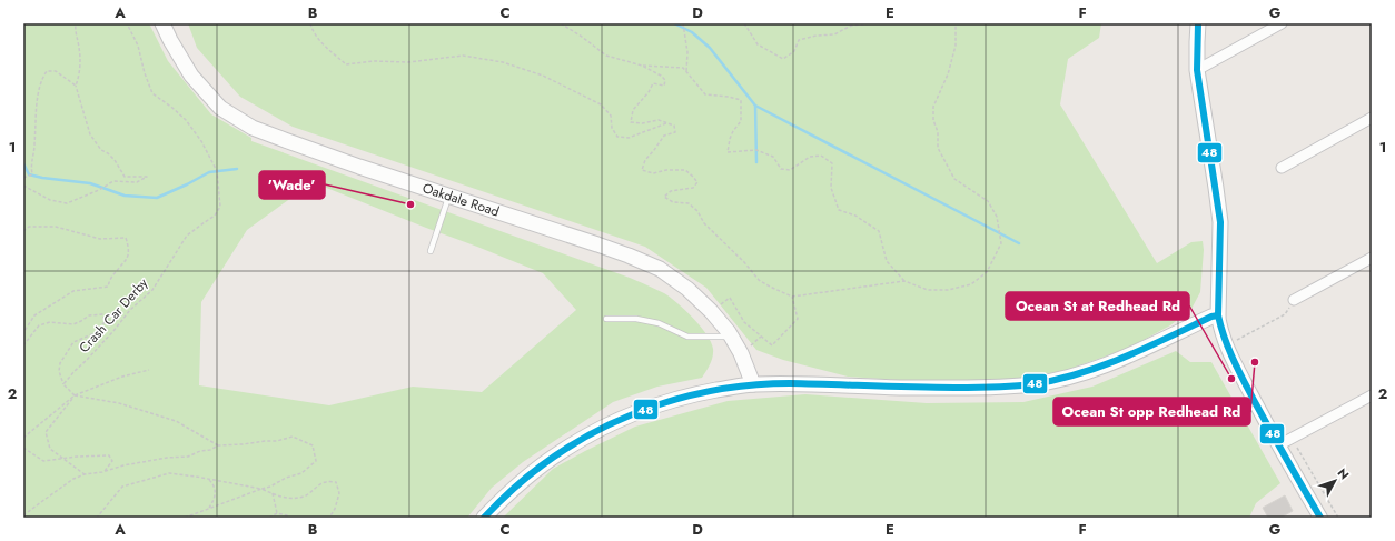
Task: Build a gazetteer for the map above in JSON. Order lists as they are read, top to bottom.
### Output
{
  "streets": {
    "main road": ["Oakdale Road"],
    "path": ["Crash Car Derby"]
  },
  "places": ["'Wade'", "Ocean St opp Redhead Rd", "Ocean St at Redhead Rd"],
  "lines": ["transit line 48"],
  "north": "top right",
  "grid": {
    "columns": [
      "A",
      "B",
      "C",
      "D",
      "E",
      "F",
      "G"
    ],
    "rows": ["1", "2"]
  }
}
